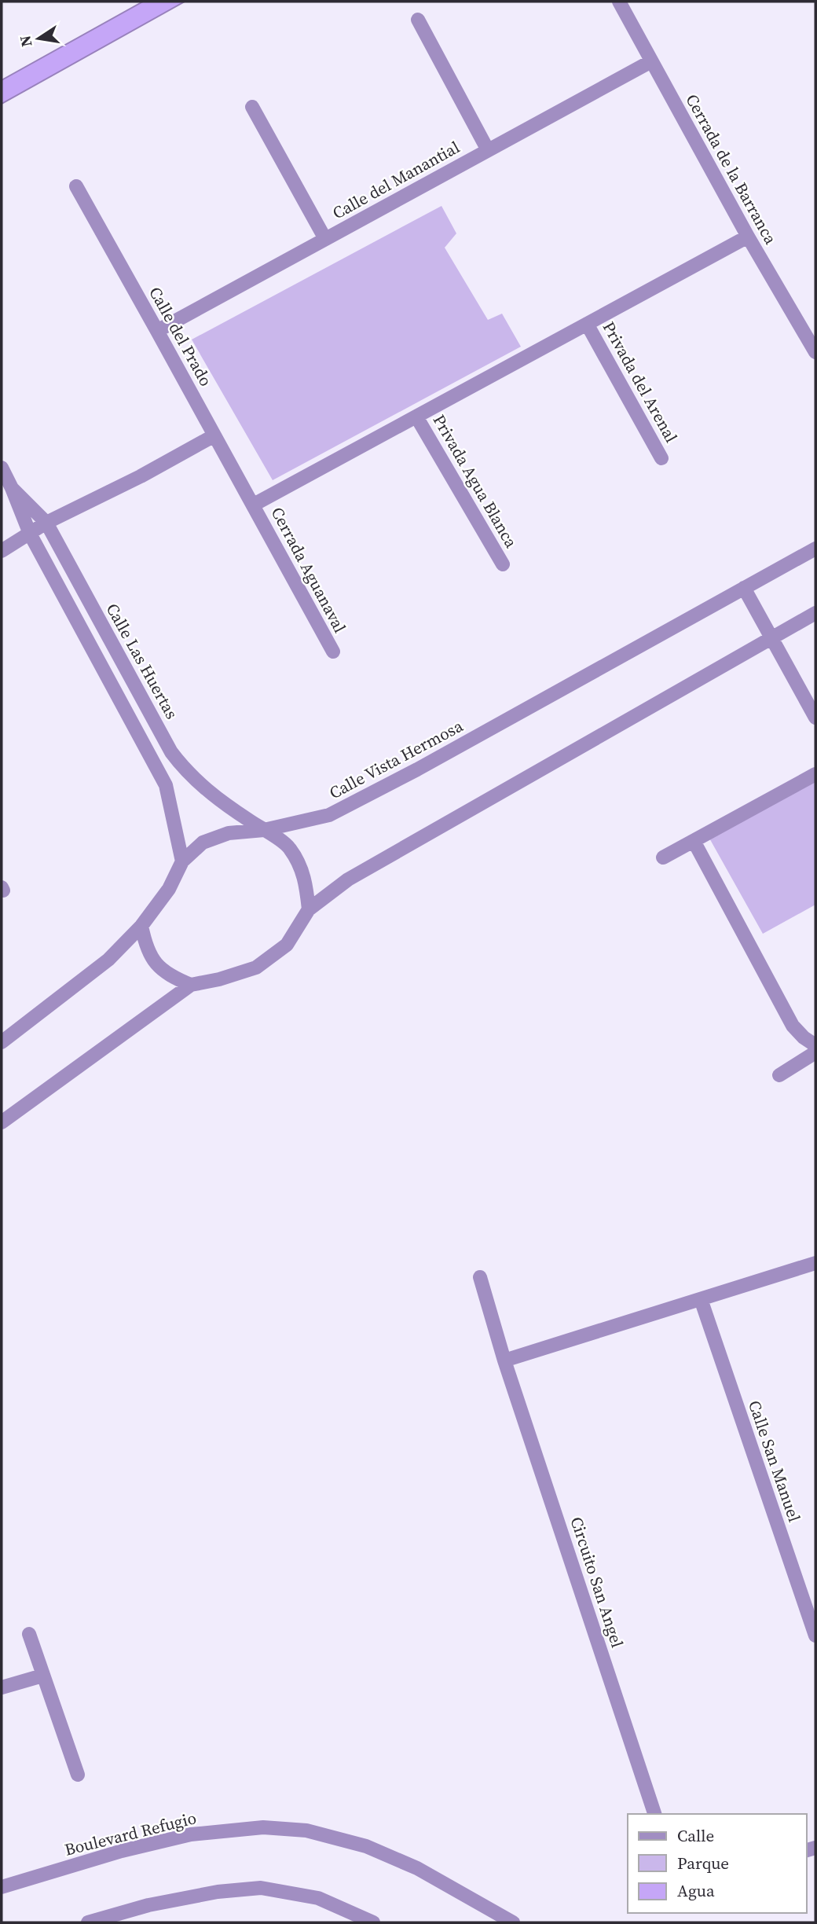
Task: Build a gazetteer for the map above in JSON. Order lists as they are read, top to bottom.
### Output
{
  "streets": {
    "street": [
      "Cerrada de la Barranca",
      "Calle del Manantial",
      "Calle del Prado",
      "Privada del Arenal",
      "Privada Agua Blanca",
      "Cerrada Aguanaval",
      "Calle Las Huertas",
      "Calle Vista Hermosa",
      "Calle San Manuel",
      "Circuito San Angel",
      "Boulevard Refugio"
    ]
  },
  "crossings": [
    ["Cerrada de la Barranca", "Calle del Manantial"],
    ["Calle del Manantial", "Calle del Prado"],
    ["Calle del Prado", "Cerrada Aguanaval"],
    ["Calle Las Huertas", "Calle Vista Hermosa"]
  ],
  "legend": ["Calle", "Parque", "Agua"],
  "north": "left"
}
